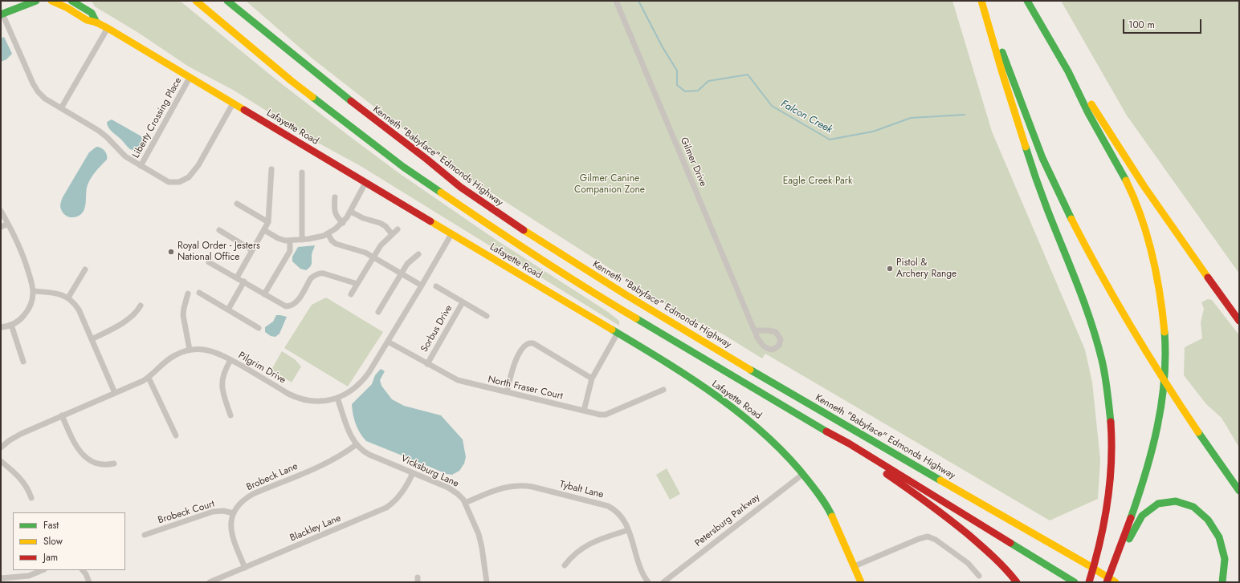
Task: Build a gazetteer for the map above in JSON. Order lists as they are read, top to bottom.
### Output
{
  "streets": {
    "main road": ["Lafayette Road", "Kenneth \"Babyface\" Edmonds Highway"],
    "street": [
      "Liberty Crossing Place",
      "Gilmer Drive",
      "Sorbus Drive",
      "Pilgrim Drive",
      "North Fraser Court",
      "Vicksburg Lane",
      "Brobeck Lane",
      "Tybalt Lane",
      "Brobeck Court",
      "Petersburg Parkway",
      "Blackley Lane"
    ]
  },
  "crossings": [
    ["Liberty Crossing Place", "Lafayette Road"],
    ["Lafayette Road", "Pilgrim Drive"],
    ["Lafayette Road", "Petersburg Parkway"],
    ["Sorbus Drive", "North Fraser Court"],
    ["Pilgrim Drive", "North Fraser Court"],
    ["Pilgrim Drive", "Vicksburg Lane"],
    ["Vicksburg Lane", "Brobeck Lane"],
    ["Vicksburg Lane", "Tybalt Lane"],
    ["Vicksburg Lane", "Blackley Lane"],
    ["Brobeck Lane", "Brobeck Court"],
    ["Brobeck Lane", "Blackley Lane"]
  ],
  "water": ["Falcon Creek"],
  "parks": ["Gilmer Canine Companion Zone", "Eagle Creek Park"],
  "places": ["Royal Order - Jesters National Office", "Pistol & Archery Range"],
  "legend": ["Fast", "Slow", "Jam"],
  "scale_bar": "100 m"
}
